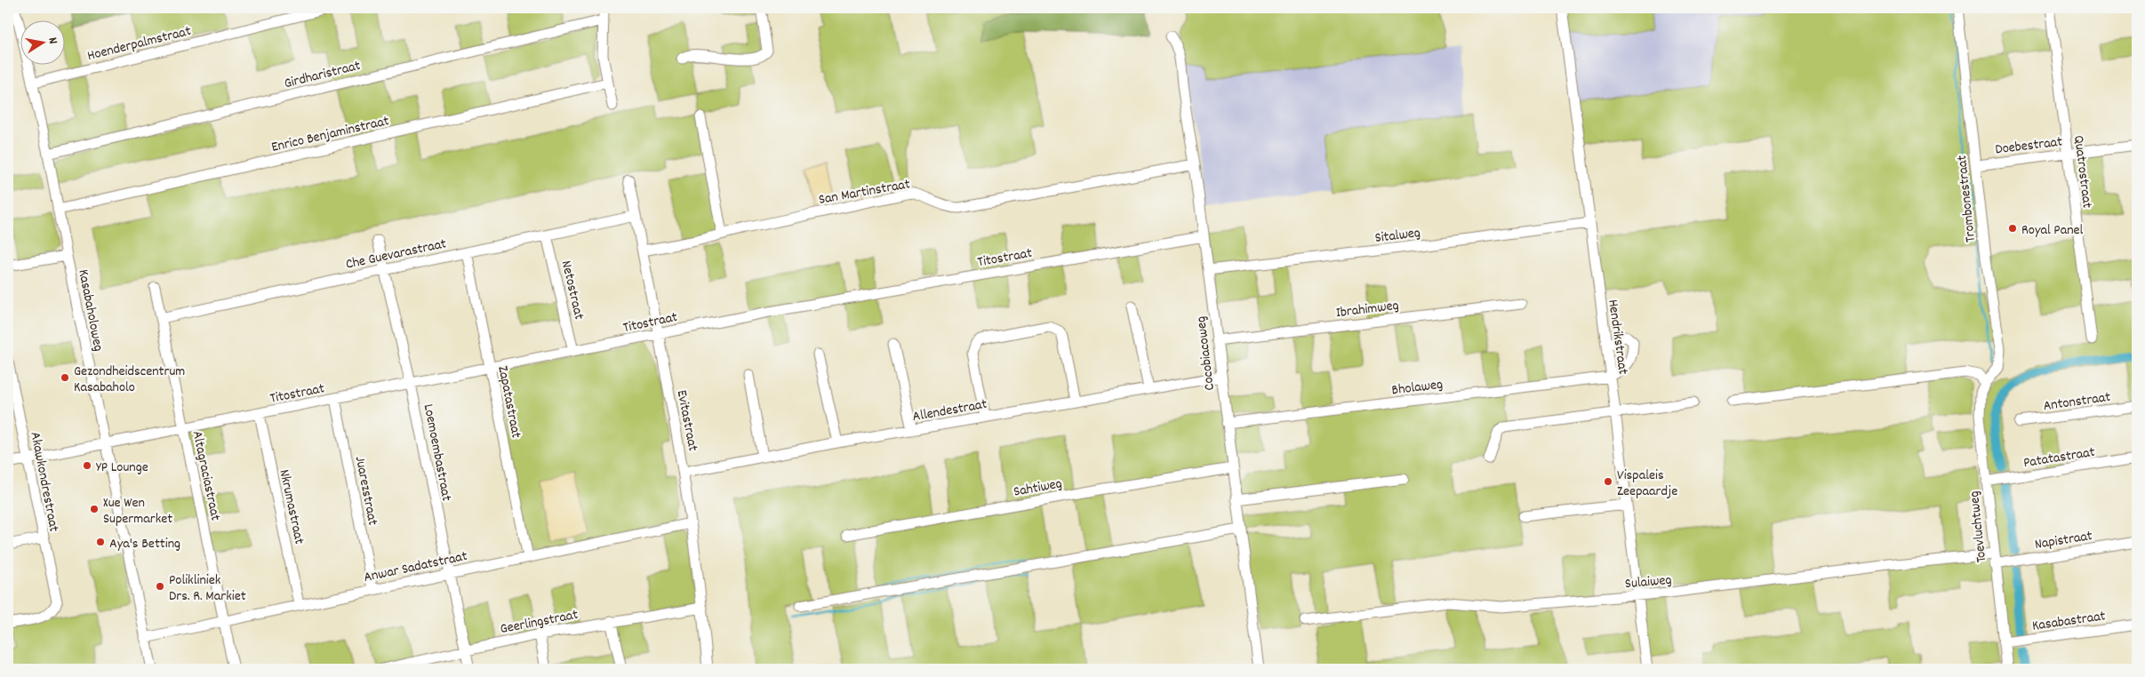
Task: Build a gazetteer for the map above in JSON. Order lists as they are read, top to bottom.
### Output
{
  "streets": {
    "street": [
      "Hoenderpalmstraat",
      "Girdharistraat",
      "Enrico Benjaminstraat",
      "Doebestraat",
      "Quatrostraat",
      "San Martinstraat",
      "Trombonestraat",
      "Sitalweg",
      "Che Guevarastraat",
      "Titostraat",
      "Netostraat",
      "Ibrahimweg",
      "Kasabaholoweg",
      "Hendrikstraat",
      "Cocobiacoweg",
      "Bholaweg",
      "Antonstraat",
      "Zapatastraat",
      "Allendestraat",
      "Evitastraat",
      "Loemoembastraat",
      "Patatastraat",
      "Altagraciastraat",
      "Akawkondrestraat",
      "Sahtiweg",
      "Juarezstraat",
      "Nkrumastraat",
      "Toevluchtweg",
      "Napistraat",
      "Anwar Sadatstraat",
      "Sulaiweg",
      "Kasabastraat",
      "Geerlingstraat"
    ]
  },
  "crossings": [
    ["Hoenderpalmstraat", "Kasabaholoweg"],
    ["Girdharistraat", "Kasabaholoweg"],
    ["Enrico Benjaminstraat", "Kasabaholoweg"],
    ["Doebestraat", "Quatrostraat"],
    ["Doebestraat", "Trombonestraat"],
    ["San Martinstraat", "Cocobiacoweg"],
    ["San Martinstraat", "Evitastraat"],
    ["Trombonestraat", "Toevluchtweg"],
    ["Sitalweg", "Hendrikstraat"],
    ["Sitalweg", "Cocobiacoweg"],
    ["Che Guevarastraat", "Netostraat"],
    ["Che Guevarastraat", "Zapatastraat"],
    ["Che Guevarastraat", "Evitastraat"],
    ["Che Guevarastraat", "Loemoembastraat"],
    ["Che Guevarastraat", "Altagraciastraat"],
    ["Titostraat", "Netostraat"],
    ["Titostraat", "Kasabaholoweg"],
    ["Titostraat", "Cocobiacoweg"],
    ["Titostraat", "Zapatastraat"],
    ["Titostraat", "Evitastraat"],
    ["Titostraat", "Loemoembastraat"],
    ["Titostraat", "Altagraciastraat"],
    ["Titostraat", "Akawkondrestraat"],
    ["Titostraat", "Juarezstraat"],
    ["Titostraat", "Nkrumastraat"],
    ["Ibrahimweg", "Cocobiacoweg"],
    ["Kasabaholoweg", "Anwar Sadatstraat"],
    ["Hendrikstraat", "Bholaweg"],
    ["Hendrikstraat", "Sulaiweg"],
    ["Cocobiacoweg", "Bholaweg"],
    ["Cocobiacoweg", "Allendestraat"],
    ["Cocobiacoweg", "Sahtiweg"],
    ["Zapatastraat", "Anwar Sadatstraat"],
    ["Allendestraat", "Evitastraat"],
    ["Evitastraat", "Anwar Sadatstraat"],
    ["Evitastraat", "Geerlingstraat"],
    ["Loemoembastraat", "Anwar Sadatstraat"],
    ["Loemoembastraat", "Geerlingstraat"],
    ["Patatastraat", "Toevluchtweg"],
    ["Altagraciastraat", "Anwar Sadatstraat"],
    ["Juarezstraat", "Anwar Sadatstraat"],
    ["Nkrumastraat", "Anwar Sadatstraat"],
    ["Toevluchtweg", "Napistraat"],
    ["Toevluchtweg", "Sulaiweg"],
    ["Toevluchtweg", "Kasabastraat"],
    ["Napistraat", "Sulaiweg"]
  ],
  "places": [
    "Royal Panel",
    "Gezondheidscentrum Kasabaholo",
    "YP Lounge",
    "Vispaleis Zeepaardje",
    "Xue Wen Supermarket",
    "Aya's Betting",
    "Polikliniek Drs. R. Markiet"
  ],
  "north": "right"
}
